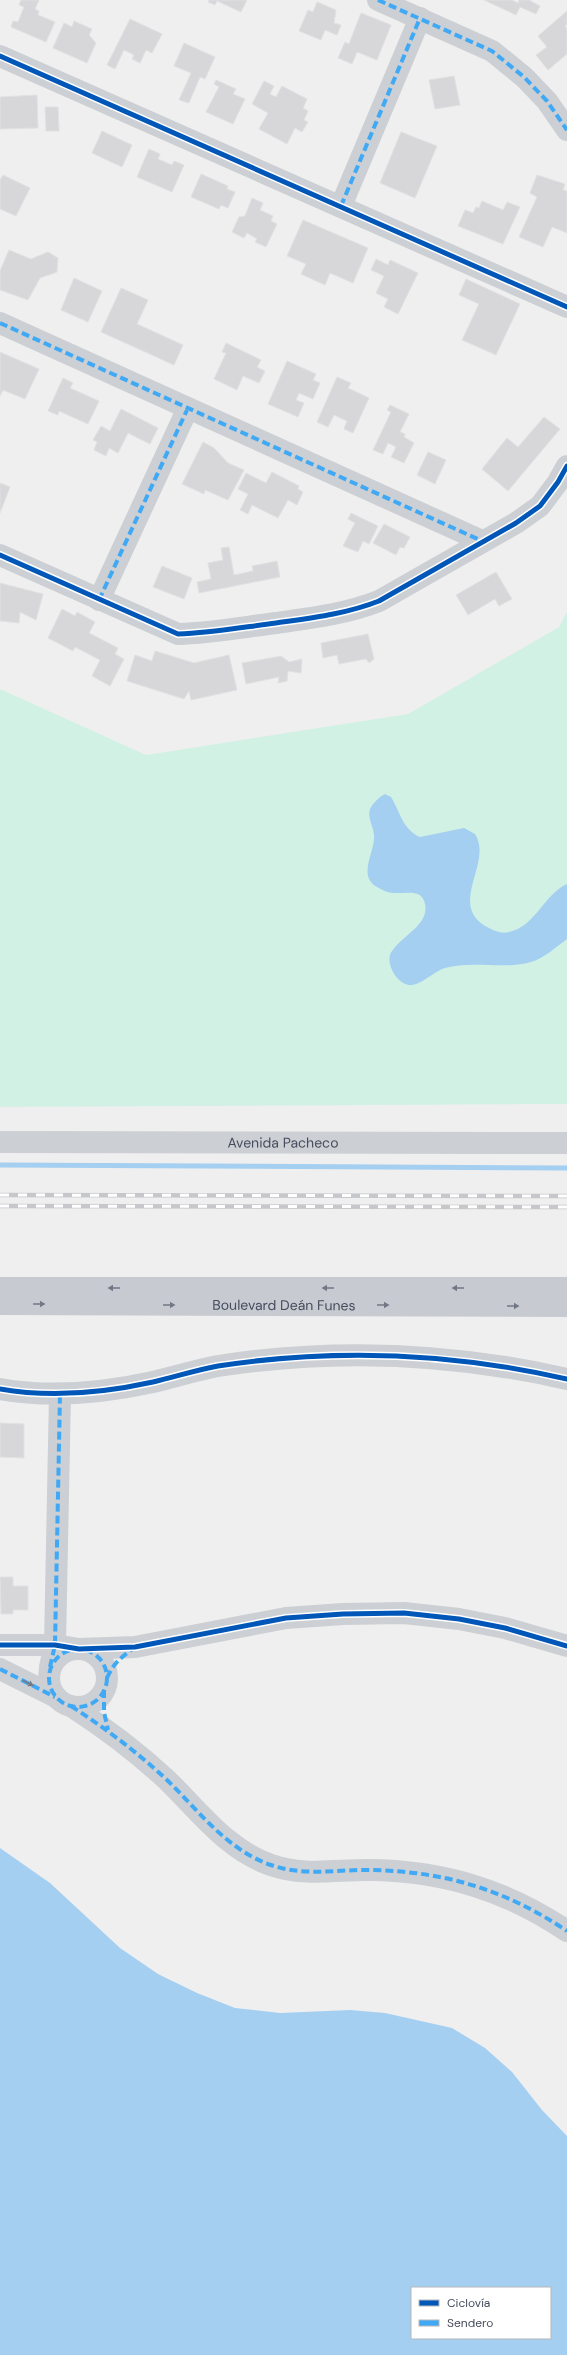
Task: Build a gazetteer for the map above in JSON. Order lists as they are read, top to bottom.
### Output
{
  "streets": {
    "main road": ["Boulevard Deán Funes"],
    "street": ["Avenida Pacheco"]
  },
  "legend": ["Ciclovía", "Sendero"]
}
